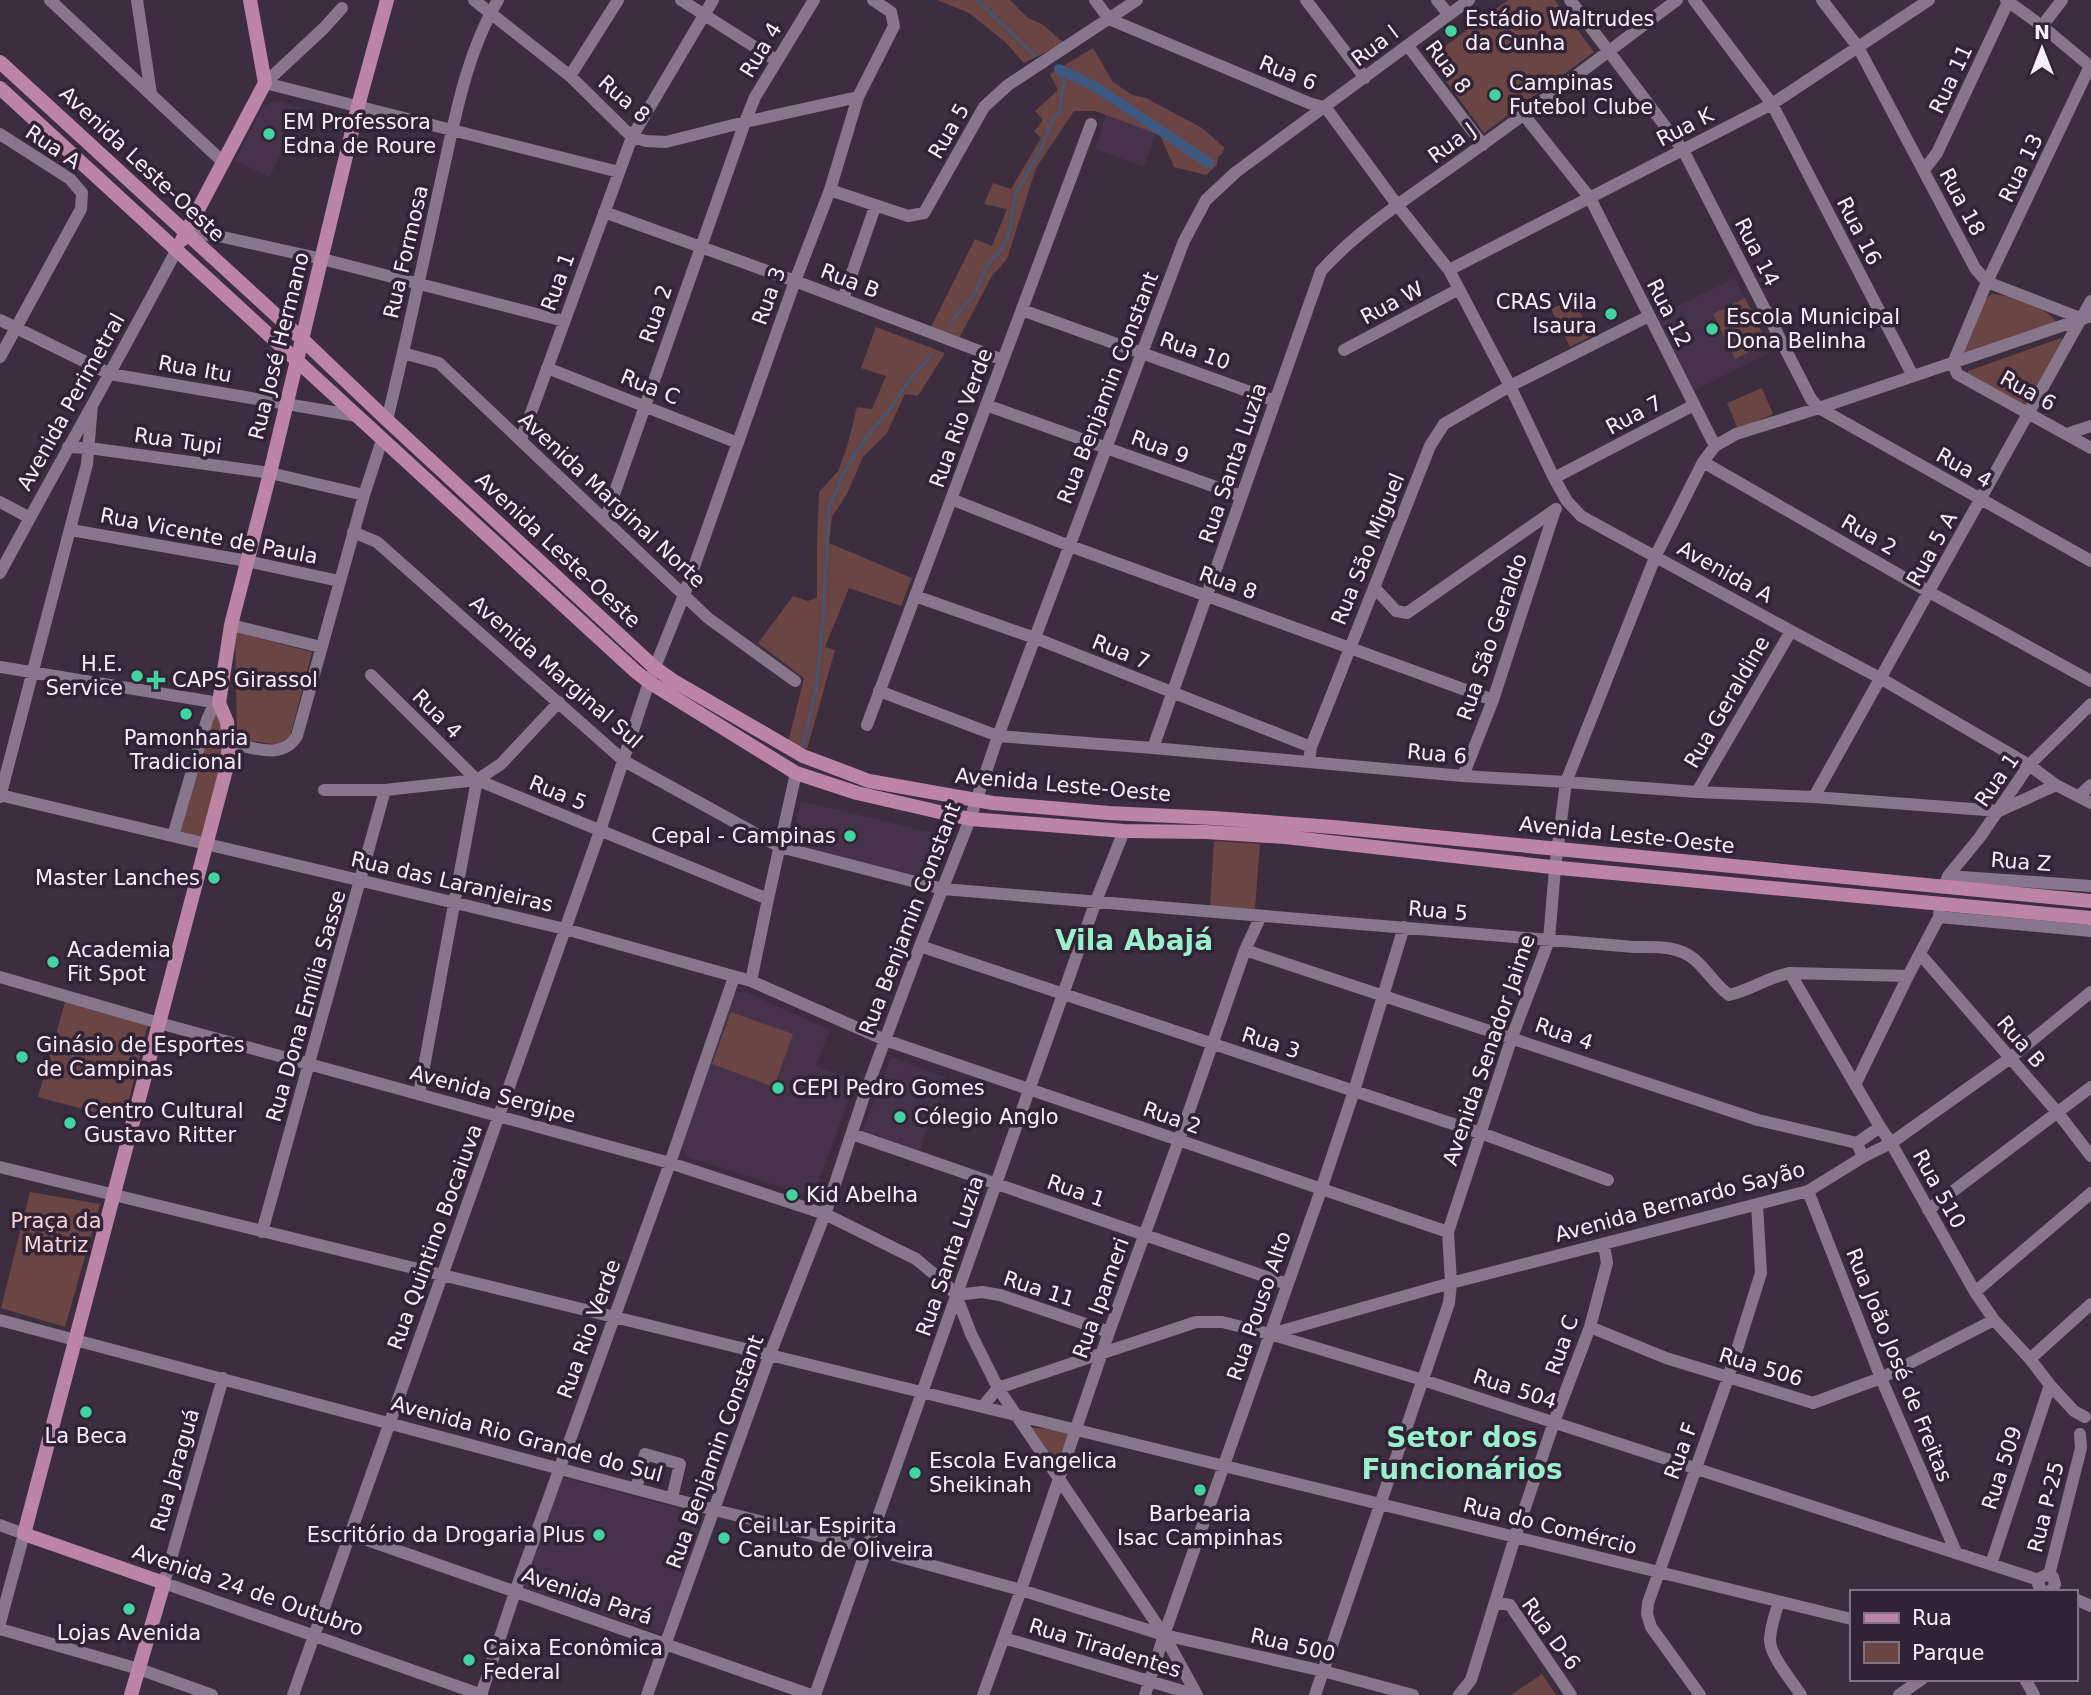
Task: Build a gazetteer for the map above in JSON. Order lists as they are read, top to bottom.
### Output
{
  "streets": {
    "main road": [
      "Avenida Leste-Oeste",
      "Rua José Hermano",
      "Rua Jaraguá",
      "Avenida 24 de Outubro"
    ],
    "street": [
      "Rua l",
      "Rua 4",
      "Rua 8",
      "Rua 6",
      "Rua 11",
      "Rua K",
      "Rua 5",
      "Rua J",
      "Rua A",
      "Rua 13",
      "Rua 18",
      "Rua 16",
      "Rua Formosa",
      "Rua 14",
      "Rua B",
      "Rua 1",
      "Rua 3",
      "Rua W",
      "Rua 12",
      "Rua 2",
      "Rua 10",
      "Rua Itu",
      "Rua C",
      "Rua Benjamin Constant",
      "Avenida Perimetral",
      "Rua 7",
      "Rua Rio Verde",
      "Rua Tupi",
      "Rua 9",
      "Rua Santa Luzia",
      "Avenida Marginal Norte",
      "Rua Vicente de Paula",
      "Rua São Miguel",
      "Rua 5 A",
      "Avenida A",
      "Rua São Geraldo",
      "Avenida Marginal Sul",
      "Rua Geraldine",
      "Rua Z",
      "Rua das Laranjeiras",
      "Rua Dona Emília Sasse",
      "Avenida Senador Jaime",
      "Avenida Sergipe",
      "Rua 510",
      "Avenida Bernardo Sayão",
      "Rua Quintino Bocaiuva",
      "Rua Ipameri",
      "Rua Pouso Alto",
      "Rua João José de Freitas",
      "Rua 506",
      "Rua 504",
      "Avenida Rio Grande do Sul",
      "Rua F",
      "Rua 509",
      "Rua P-25",
      "Rua do Comércio",
      "Avenida Pará",
      "Rua D-6",
      "Rua 500",
      "Rua Tiradentes"
    ]
  },
  "crossings": [
    ["Rua l", "Rua 8"],
    ["Rua l", "Rua 6"],
    ["Rua l", "Rua Benjamin Constant"],
    ["Rua 4", "Rua 8"],
    ["Rua 4", "Rua 5"],
    ["Rua 4", "Rua 14"],
    ["Rua 4", "Rua 2"],
    ["Rua 4", "Rua 5 A"],
    ["Rua 4", "Avenida Senador Jaime"],
    ["Rua 4", "Rua Ipameri"],
    ["Rua 4", "Rua Pouso Alto"],
    ["Rua 8", "Rua J"],
    ["Rua 8", "Rua Formosa"],
    ["Rua 8", "Rua 1"],
    ["Rua 8", "Rua 3"],
    ["Rua 8", "Rua 2"],
    ["Rua 8", "Rua Benjamin Constant"],
    ["Rua 8", "Rua Rio Verde"],
    ["Rua 8", "Rua Santa Luzia"],
    ["Rua 8", "Rua São Miguel"],
    ["Rua 8", "Rua São Geraldo"],
    ["Rua 6", "Rua K"],
    ["Rua 6", "Rua 5"],
    ["Rua 6", "Rua J"],
    ["Rua 6", "Rua 13"],
    ["Rua 6", "Rua 1"],
    ["Rua 6", "Rua Benjamin Constant"],
    ["Rua 6", "Rua Rio Verde"],
    ["Rua 6", "Rua Santa Luzia"],
    ["Rua 6", "Rua São Miguel"],
    ["Rua 6", "Rua 5 A"],
    ["Rua 6", "Avenida A"],
    ["Rua 6", "Rua São Geraldo"],
    ["Rua 6", "Rua Geraldine"],
    ["Rua 6", "Avenida Senador Jaime"],
    ["Rua 11", "Rua 18"],
    ["Rua 11", "Rua Santa Luzia"],
    ["Rua 11", "Avenida Sergipe"],
    ["Rua 11", "Rua Ipameri"],
    ["Rua K", "Rua 18"],
    ["Rua K", "Rua 16"],
    ["Rua K", "Rua 14"],
    ["Rua K", "Rua 12"],
    ["Rua K", "Avenida A"],
    ["Rua 5", "Rua 3"],
    ["Rua 5", "Rua Benjamin Constant"],
    ["Rua 5", "Rua Santa Luzia"],
    ["Rua 5", "Avenida Marginal Sul"],
    ["Rua 5", "Rua Dona Emília Sasse"],
    ["Rua 5", "Avenida Senador Jaime"],
    ["Rua 5", "Rua 510"],
    ["Rua 5", "Rua Quintino Bocaiuva"],
    ["Rua 5", "Rua Ipameri"],
    ["Rua 5", "Rua Pouso Alto"],
    ["Rua J", "Rua Santa Luzia"],
    ["Avenida Leste-Oeste", "Rua Formosa"],
    ["Avenida Leste-Oeste", "Rua 1"],
    ["Avenida Leste-Oeste", "Rua José Hermano"],
    ["Avenida Leste-Oeste", "Rua Itu"],
    ["Avenida Leste-Oeste", "Rua Benjamin Constant"],
    ["Avenida Leste-Oeste", "Avenida Perimetral"],
    ["Avenida Leste-Oeste", "Rua Santa Luzia"],
    ["Avenida Leste-Oeste", "Rua Z"],
    ["Avenida Leste-Oeste", "Avenida Senador Jaime"],
    ["Avenida Leste-Oeste", "Rua Quintino Bocaiuva"],
    ["Rua 13", "Rua 18"],
    ["Rua 13", "Avenida Senador Jaime"],
    ["Rua 16", "Avenida Senador Jaime"],
    ["Rua Formosa", "Avenida Marginal Norte"],
    ["Rua 14", "Avenida Senador Jaime"],
    ["Rua B", "Rua 1"],
    ["Rua B", "Rua 3"],
    ["Rua B", "Rua 2"],
    ["Rua B", "Rua Rio Verde"],
    ["Rua B", "Avenida Bernardo Sayão"],
    ["Rua 1", "Rua C"],
    ["Rua 1", "Rua Benjamin Constant"],
    ["Rua 1", "Rua Santa Luzia"],
    ["Rua 1", "Avenida Marginal Norte"],
    ["Rua 1", "Avenida A"],
    ["Rua 1", "Rua Z"],
    ["Rua 1", "Rua Ipameri"],
    ["Rua 1", "Rua Pouso Alto"],
    ["Rua 3", "Rua C"],
    ["Rua 3", "Rua Benjamin Constant"],
    ["Rua 3", "Rua Santa Luzia"],
    ["Rua 3", "Avenida Marginal Norte"],
    ["Rua 3", "Avenida Senador Jaime"],
    ["Rua 3", "Rua Quintino Bocaiuva"],
    ["Rua 3", "Rua Ipameri"],
    ["Rua 3", "Rua Pouso Alto"],
    ["Rua W", "Avenida A"],
    ["Rua 12", "Rua 7"],
    ["Rua 12", "Avenida Senador Jaime"],
    ["Rua 2", "Rua C"],
    ["Rua 2", "Rua Benjamin Constant"],
    ["Rua 2", "Rua Santa Luzia"],
    ["Rua 2", "Avenida Marginal Norte"],
    ["Rua 2", "Rua 5 A"],
    ["Rua 2", "Rua das Laranjeiras"],
    ["Rua 2", "Avenida Senador Jaime"],
    ["Rua 2", "Rua Ipameri"],
    ["Rua 2", "Rua Pouso Alto"],
    ["Rua José Hermano", "Rua Itu"],
    ["Rua José Hermano", "Rua Tupi"],
    ["Rua José Hermano", "Rua Vicente de Paula"],
    ["Rua José Hermano", "Rua das Laranjeiras"],
    ["Rua José Hermano", "Avenida Sergipe"],
    ["Rua José Hermano", "Avenida Rio Grande do Sul"],
    ["Rua José Hermano", "Rua do Comércio"],
    ["Rua José Hermano", "Avenida 24 de Outubro"],
    ["Rua 10", "Rua Benjamin Constant"],
    ["Rua 10", "Rua Rio Verde"],
    ["Rua 10", "Rua Santa Luzia"],
    ["Rua Itu", "Avenida Perimetral"],
    ["Rua C", "Avenida Bernardo Sayão"],
    ["Rua C", "Rua 506"],
    ["Rua C", "Rua 504"],
    ["Rua C", "Rua do Comércio"],
    ["Rua C", "Rua D-6"],
    ["Rua Benjamin Constant", "Rua 7"],
    ["Rua Benjamin Constant", "Rua 9"],
    ["Rua Benjamin Constant", "Avenida Marginal Sul"],
    ["Rua Benjamin Constant", "Rua das Laranjeiras"],
    ["Rua Benjamin Constant", "Avenida Sergipe"],
    ["Rua Benjamin Constant", "Avenida Rio Grande do Sul"],
    ["Rua Benjamin Constant", "Rua do Comércio"],
    ["Rua Benjamin Constant", "Avenida Pará"],
    ["Avenida Perimetral", "Rua Tupi"],
    ["Rua 7", "Rua Rio Verde"],
    ["Rua 7", "Rua Santa Luzia"],
    ["Rua 7", "Rua São Miguel"],
    ["Rua 7", "Avenida A"],
    ["Rua Rio Verde", "Rua 9"],
    ["Rua Rio Verde", "Rua das Laranjeiras"],
    ["Rua Rio Verde", "Avenida Sergipe"],
    ["Rua Rio Verde", "Avenida Rio Grande do Sul"],
    ["Rua Rio Verde", "Rua do Comércio"],
    ["Rua Rio Verde", "Avenida 24 de Outubro"],
    ["Rua Rio Verde", "Avenida Pará"],
    ["Rua 9", "Rua Santa Luzia"],
    ["Rua Santa Luzia", "Avenida Sergipe"],
    ["Rua Santa Luzia", "Avenida Rio Grande do Sul"],
    ["Rua Santa Luzia", "Rua do Comércio"],
    ["Rua Santa Luzia", "Avenida Pará"],
    ["Avenida Marginal Norte", "Rua Quintino Bocaiuva"],
    ["Rua São Miguel", "Avenida A"],
    ["Rua 5 A", "Avenida A"],
    ["Rua 5 A", "Avenida Senador Jaime"],
    ["Avenida A", "Rua Geraldine"],
    ["Avenida A", "Avenida Senador Jaime"],
    ["Avenida Marginal Sul", "Rua Quintino Bocaiuva"],
    ["Rua das Laranjeiras", "Rua Dona Emília Sasse"],
    ["Rua das Laranjeiras", "Rua Quintino Bocaiuva"],
    ["Rua Dona Emília Sasse", "Avenida Sergipe"],
    ["Rua Dona Emília Sasse", "Rua do Comércio"],
    ["Avenida Senador Jaime", "Avenida Bernardo Sayão"],
    ["Avenida Senador Jaime", "Rua 504"],
    ["Avenida Senador Jaime", "Rua do Comércio"],
    ["Avenida Senador Jaime", "Rua 500"],
    ["Avenida Sergipe", "Rua Quintino Bocaiuva"],
    ["Rua 510", "Avenida Bernardo Sayão"],
    ["Rua 510", "Rua 506"],
    ["Rua 510", "Rua 509"],
    ["Rua 510", "Rua P-25"],
    ["Avenida Bernardo Sayão", "Rua Pouso Alto"],
    ["Avenida Bernardo Sayão", "Rua João José de Freitas"],
    ["Avenida Bernardo Sayão", "Rua 504"],
    ["Avenida Bernardo Sayão", "Rua F"],
    ["Rua Quintino Bocaiuva", "Avenida Rio Grande do Sul"],
    ["Rua Quintino Bocaiuva", "Rua do Comércio"],
    ["Rua Quintino Bocaiuva", "Avenida 24 de Outubro"],
    ["Rua Quintino Bocaiuva", "Avenida Pará"],
    ["Rua Ipameri", "Rua 504"],
    ["Rua Ipameri", "Avenida Rio Grande do Sul"],
    ["Rua Ipameri", "Rua do Comércio"],
    ["Rua Ipameri", "Rua Tiradentes"],
    ["Rua Pouso Alto", "Rua 504"],
    ["Rua Pouso Alto", "Avenida Rio Grande do Sul"],
    ["Rua Pouso Alto", "Rua do Comércio"],
    ["Rua Pouso Alto", "Rua 500"],
    ["Rua Pouso Alto", "Rua Tiradentes"],
    ["Rua João José de Freitas", "Rua 506"],
    ["Rua João José de Freitas", "Rua 504"],
    ["Rua 506", "Rua F"],
    ["Rua 504", "Rua F"],
    ["Rua 504", "Rua 509"],
    ["Rua 504", "Rua P-25"],
    ["Avenida Rio Grande do Sul", "Rua Jaraguá"],
    ["Avenida Rio Grande do Sul", "Rua 500"],
    ["Rua F", "Rua do Comércio"],
    ["Rua Jaraguá", "Avenida 24 de Outubro"]
  ],
  "districts": ["Vila Abajá", "Setor dos Funcionários"],
  "parks": ["Praça da Matriz"],
  "places": {
    "other": [
      "Estádio Waltrudes da Cunha",
      "Campinas Futebol Clube",
      "EM Professora Edna de Roure",
      "CRAS Vila Isaura",
      "Escola Municipal Dona Belinha",
      "H.E. Service",
      "Pamonharia Tradicional",
      "Cepal - Campinas",
      "Master Lanches",
      "Academia Fit Spot",
      "Ginásio de Esportes de Campinas",
      "CEPI Pedro Gomes",
      "Cólegio Anglo",
      "Centro Cultural Gustavo Ritter",
      "Kid Abelha",
      "La Beca",
      "Escola Evangelica Sheikinah",
      "Barbearia Isac Campinhas",
      "Escritório da Drogaria Plus",
      "Cei Lar Espirita Canuto de Oliveira",
      "Lojas Avenida",
      "Caixa Econômica Federal"
    ],
    "health": ["CAPS Girassol"]
  },
  "legend": ["Rua", "Parque"],
  "north": "top"
}
